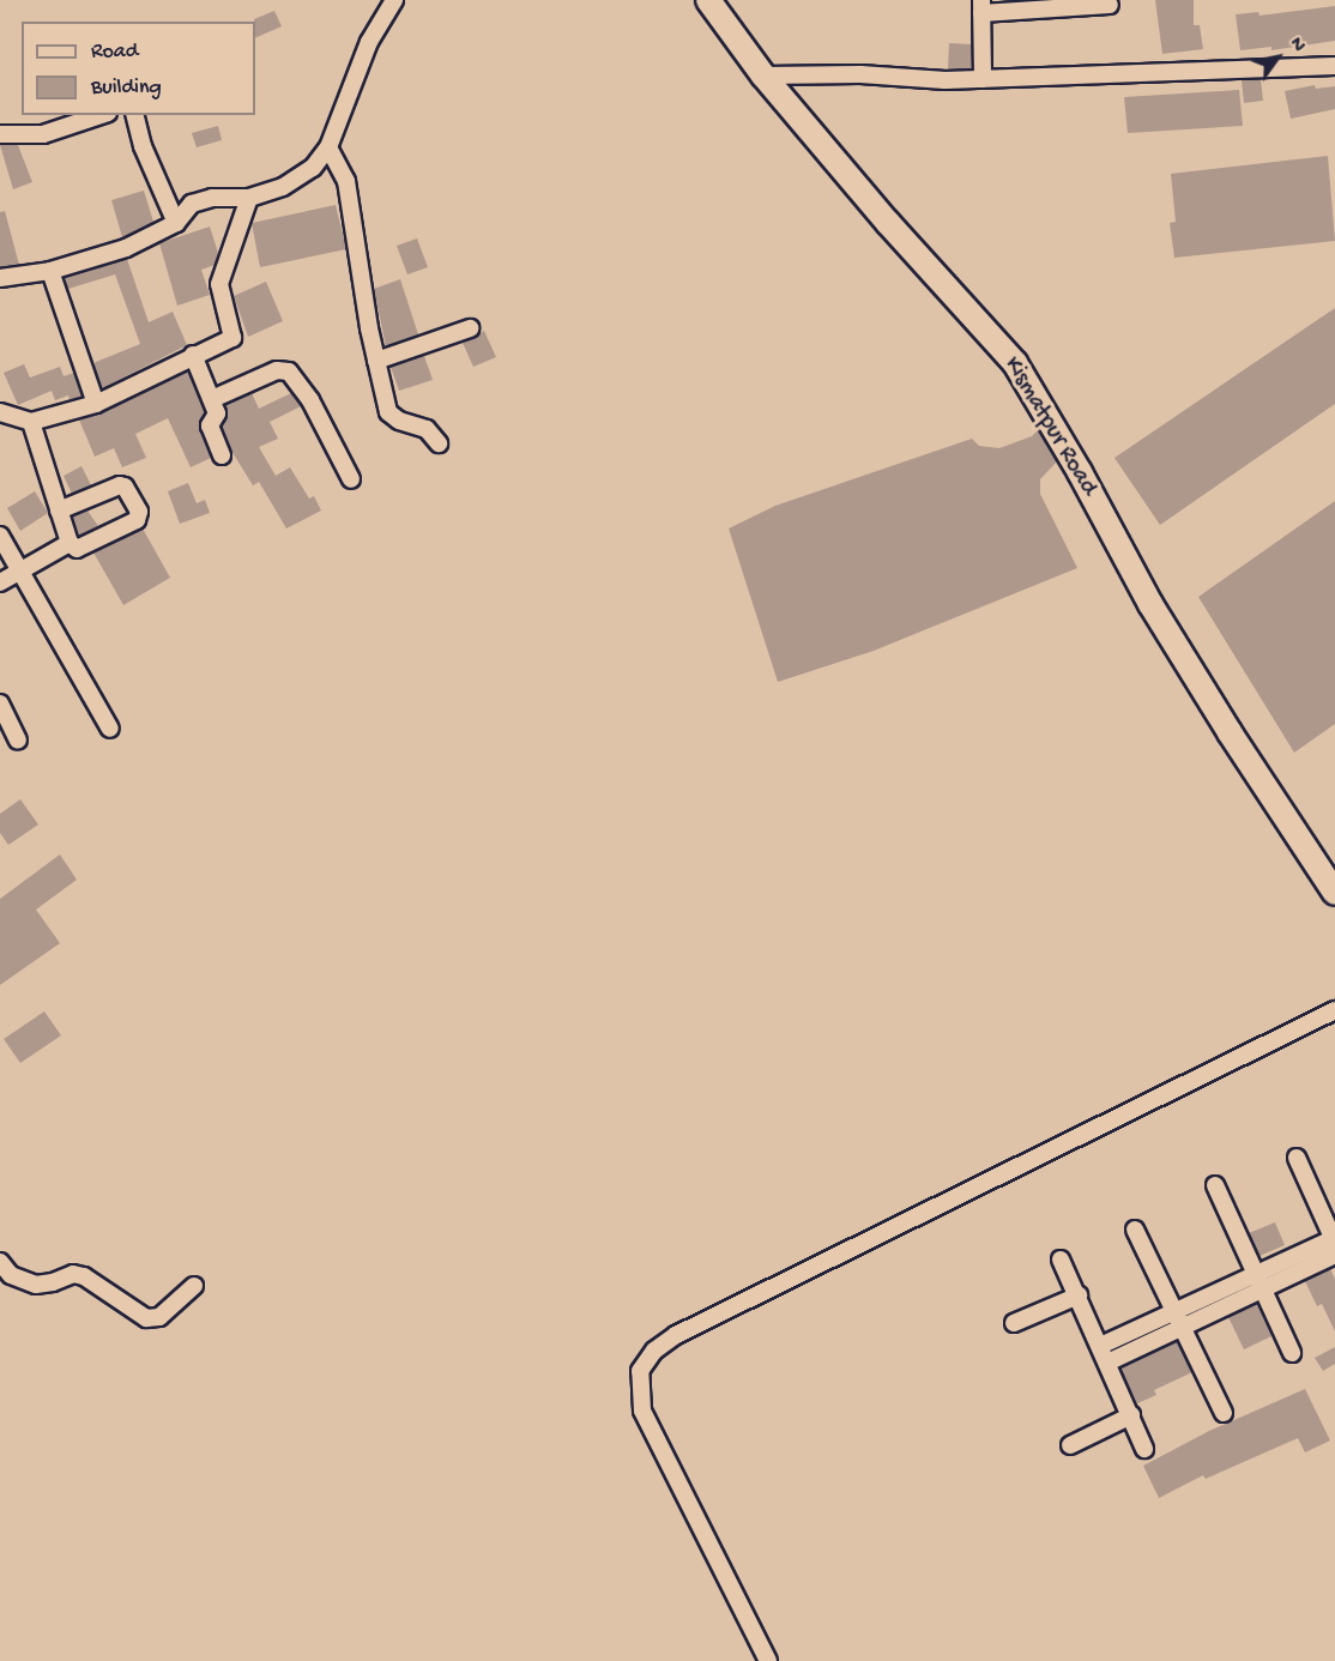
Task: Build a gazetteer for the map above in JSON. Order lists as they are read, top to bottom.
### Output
{
  "streets": {
    "street": ["Kismatpur Road"]
  },
  "legend": ["Road", "Building"],
  "north": "top right"
}
